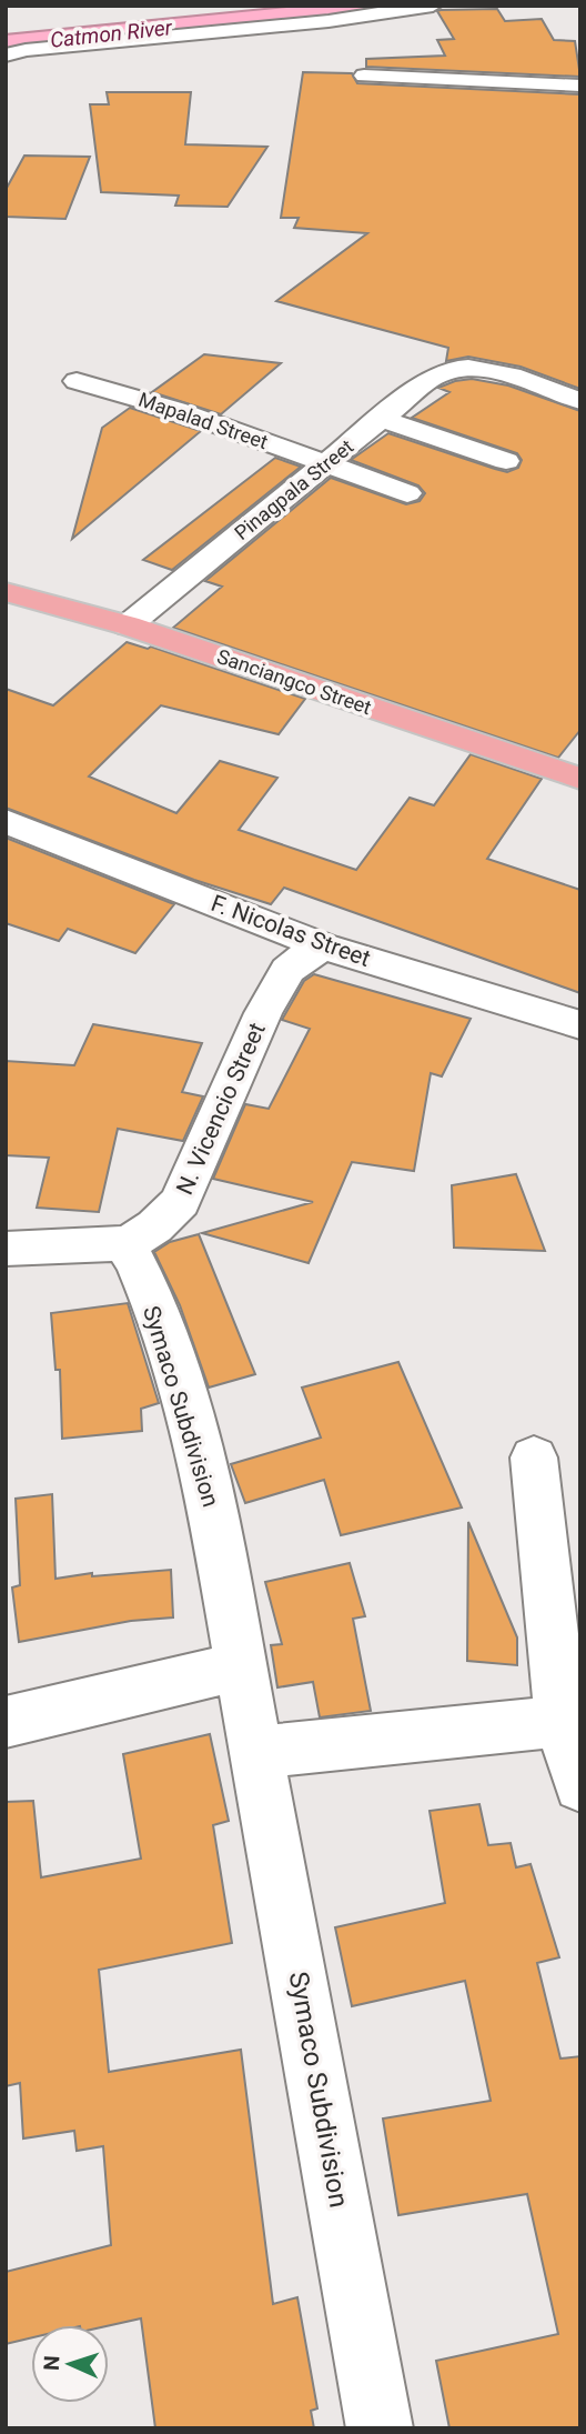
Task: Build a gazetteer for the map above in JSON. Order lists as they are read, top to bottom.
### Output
{
  "streets": {
    "main road": ["Sanciangco Street"],
    "street": [
      "Mapalad Street",
      "Pinagpala Street",
      "F. Nicolas Street",
      "N. Vicencio Street",
      "Symaco Subdivision"
    ]
  },
  "crossings": [
    ["Mapalad Street", "Pinagpala Street"],
    ["Pinagpala Street", "Sanciangco Street"],
    ["F. Nicolas Street", "N. Vicencio Street"],
    ["N. Vicencio Street", "Symaco Subdivision"]
  ],
  "water": ["Catmon River"],
  "north": "left"
}
